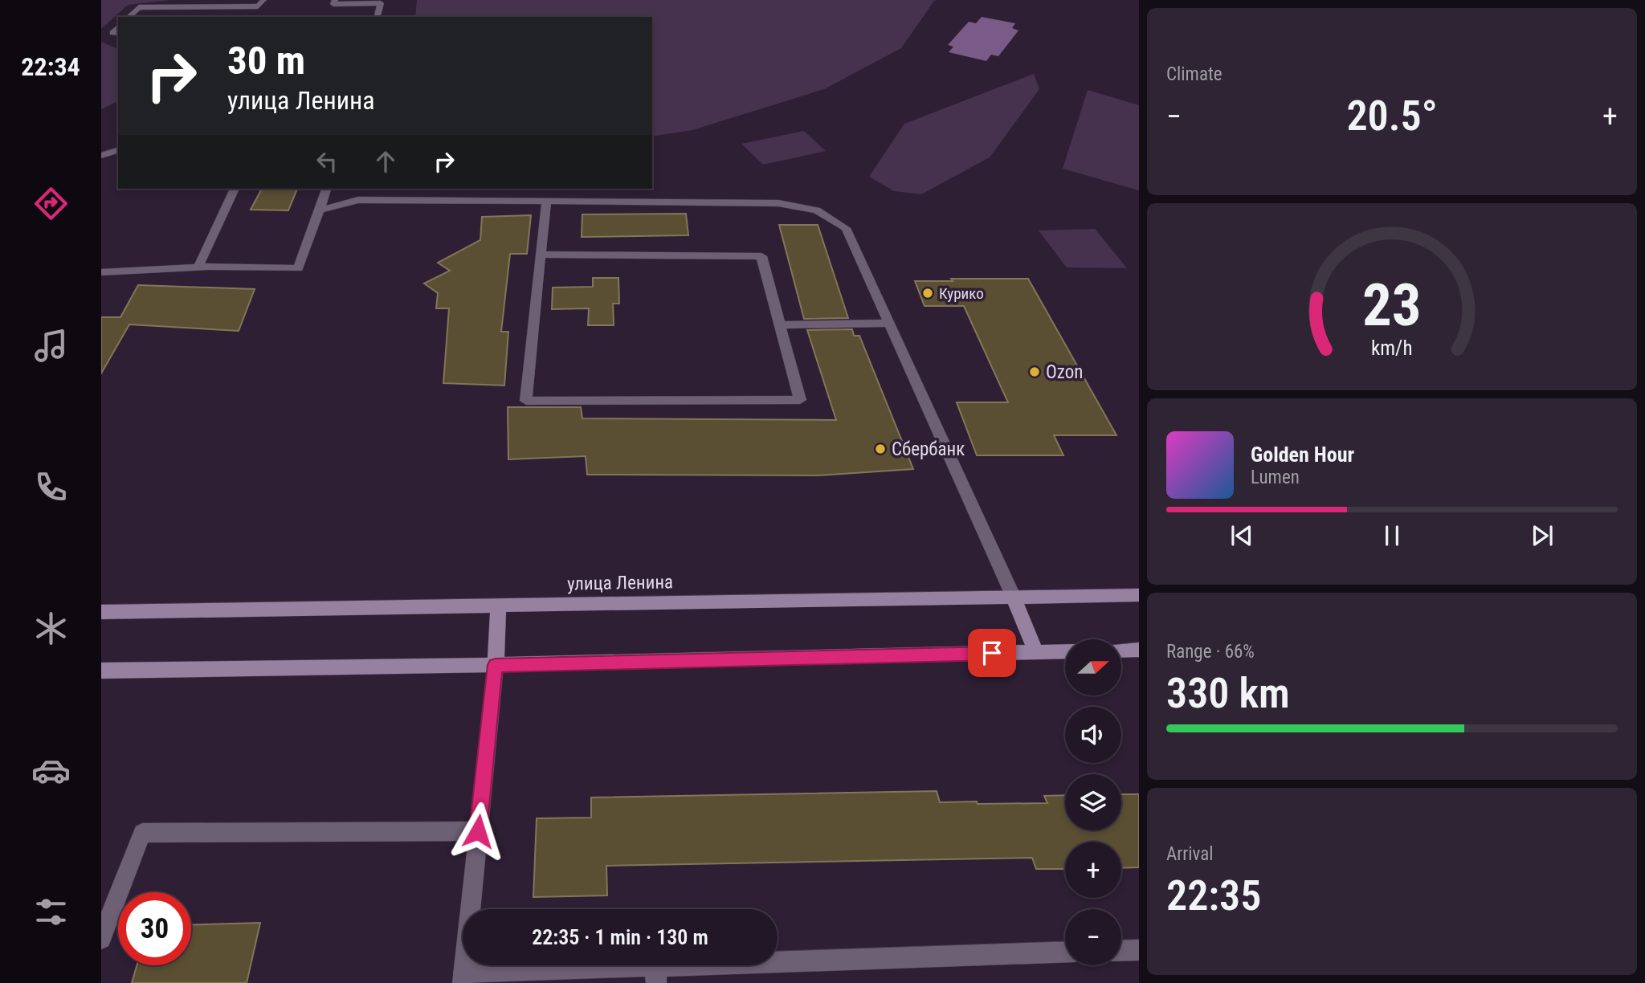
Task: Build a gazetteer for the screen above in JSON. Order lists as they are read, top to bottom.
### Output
{
  "streets": {
    "main road": ["улица Ленина"]
  },
  "places": ["Курико", "Ozon", "Сбербанк"],
  "north": "right",
  "page": {
    "tabs": "22:34",
    "tile": [
      "Climate",
      ["Range · 66%", "330 km"],
      ["Arrival", "22:35"]
    ],
    "turn": ["30 m", "улица Ленина"],
    "heat": ["−", "20.5°", "+"],
    "song": ["Golden Hour", "Lumen"],
    "map_buttons": ["+", "−"],
    "limit": "30",
    "trip": "22:35 · 1 min · 130 m",
    "gauge": ["23", "km/h"]
  }
}
